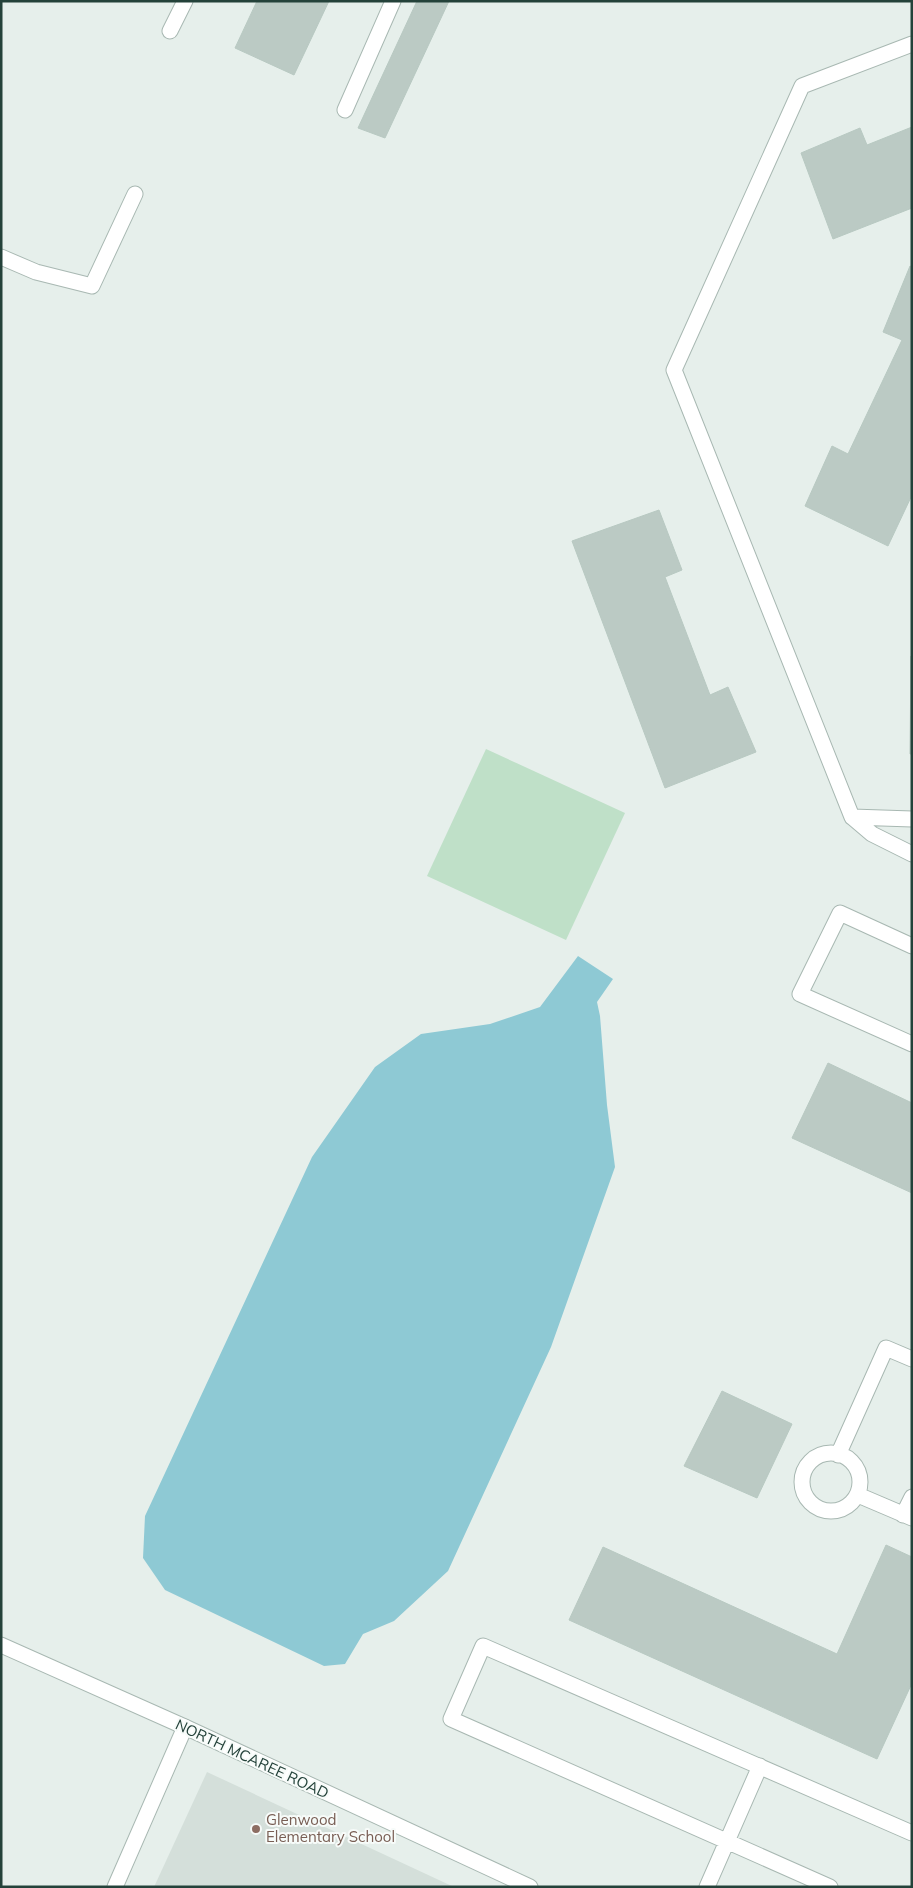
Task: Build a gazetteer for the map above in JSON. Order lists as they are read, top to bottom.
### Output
{
  "streets": {
    "street": ["NORTH MCAREE ROAD"]
  },
  "places": ["Glenwood Elementary School"]
}
